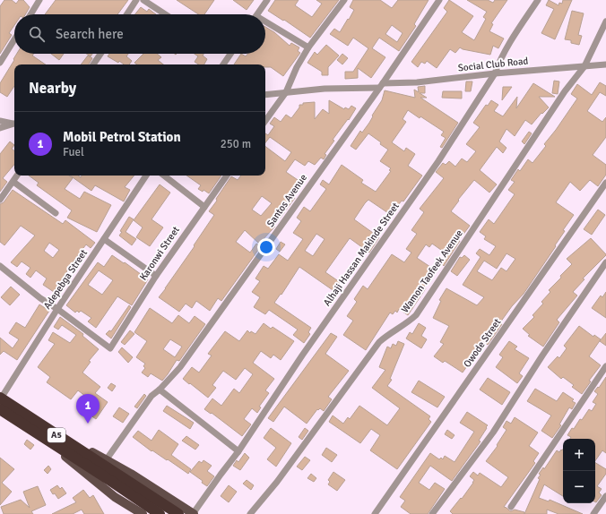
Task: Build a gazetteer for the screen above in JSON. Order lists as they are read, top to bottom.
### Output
{
  "streets": {
    "highway": ["A5"],
    "street": [
      "Social Club Road",
      "Santos Avenue",
      "Karonwi Street",
      "Alhaji Hassan Makinde Street",
      "Wamon Taofeek Avenue",
      "Adepebga Street",
      "Owode Street"
    ]
  },
  "crossings": [
    ["Social Club Road", "Santos Avenue"],
    ["Social Club Road", "Alhaji Hassan Makinde Street"],
    ["Social Club Road", "Wamon Taofeek Avenue"],
    ["Karonwi Street", "Adepebga Street"],
    ["Adepebga Street", "A5"]
  ],
  "page": {
    "search": "Search here",
    "heading": "Nearby",
    "list": [
      {
        "mark": "1",
        "name": "Mobil Petrol Station",
        "note": "Fuel",
        "value": "250 m"
      }
    ],
    "pins": "1",
    "map_buttons": ["+", "−"]
  }
}
